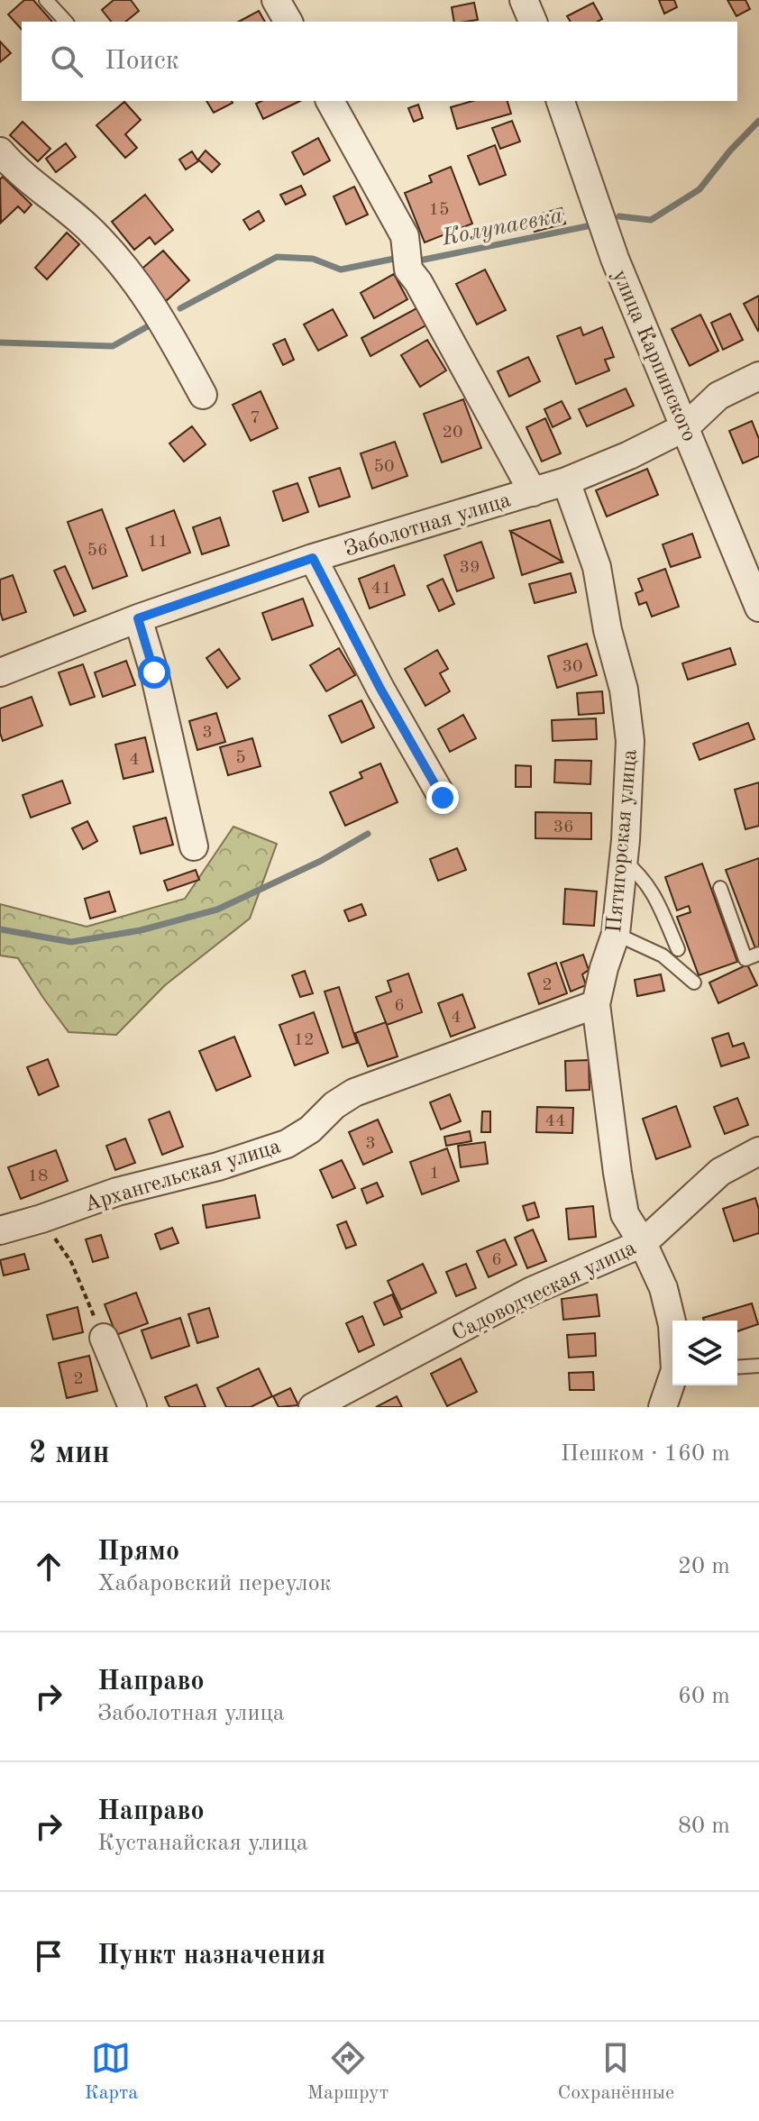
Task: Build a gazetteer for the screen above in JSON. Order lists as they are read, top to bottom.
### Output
{
  "streets": {
    "street": [
      "улица Карпинского",
      "Заболотная улица",
      "Пятигорская улица",
      "Архангельская улица",
      "Садоводческая улица"
    ]
  },
  "crossings": [
    ["улица Карпинского", "Заболотная улица"],
    ["Заболотная улица", "Пятигорская улица"],
    ["Пятигорская улица", "Архангельская улица"],
    ["Пятигорская улица", "Садоводческая улица"]
  ],
  "water": ["Колупаевка"],
  "house_numbers": [
    "15",
    "7",
    "20",
    "50",
    "11",
    "56",
    "39",
    "41",
    "30",
    "3",
    "5",
    "4",
    "36",
    "2",
    "6",
    "4",
    "12",
    "44",
    "3",
    "1",
    "18",
    "6",
    "2"
  ],
  "page": {
    "search": "Поиск",
    "heading": ["2 мин", "Пешком · 160 m"],
    "list": [
      ["Прямо", "Хабаровский переулок", "20 m"],
      ["Направо", "Заболотная улица", "60 m"],
      ["Направо", "Кустанайская улица", "80 m"],
      "Пункт назначения"
    ],
    "nav": ["Карта", "Маршрут", "Сохранённые"]
  }
}
